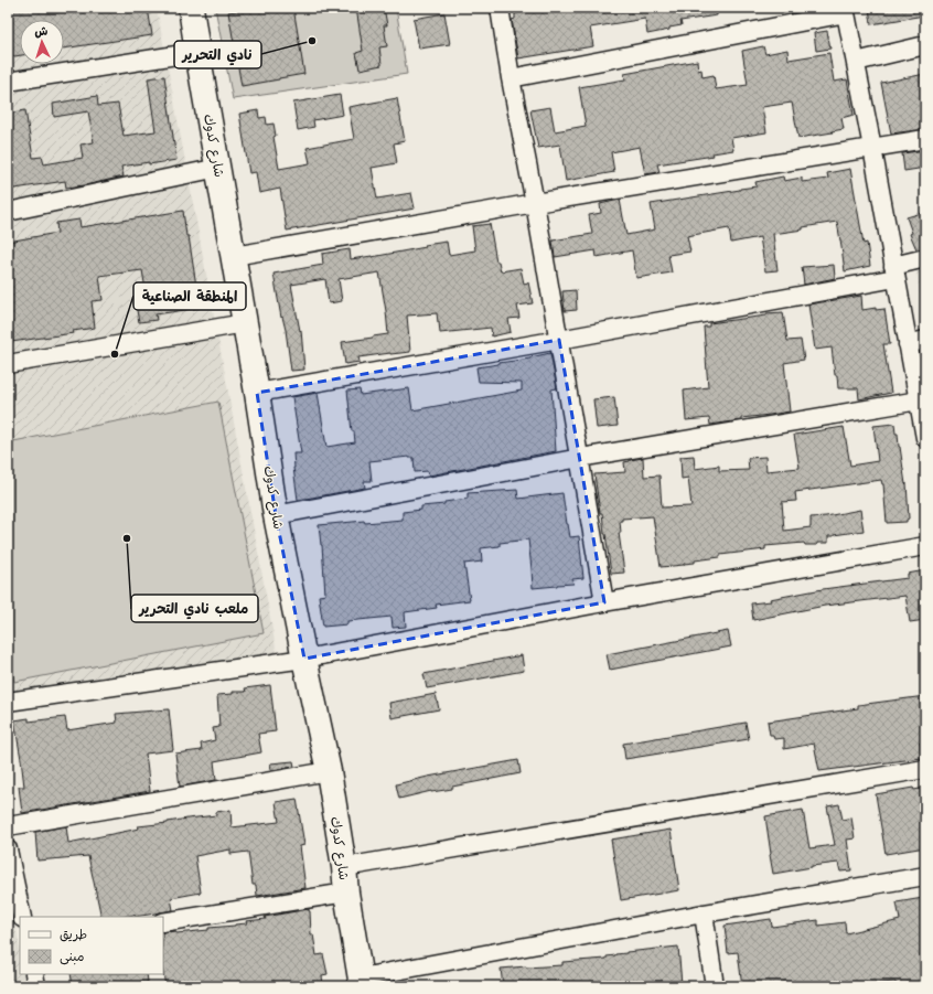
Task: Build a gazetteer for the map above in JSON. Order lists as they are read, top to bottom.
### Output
{
  "streets": {
    "street": ["شارع كدوك"]
  },
  "places": ["نادي التحرير", "المنطقة الصناعية", "ملعب نادي التحرير"],
  "legend": ["طريق", "مبنى"],
  "north": "top"
}
